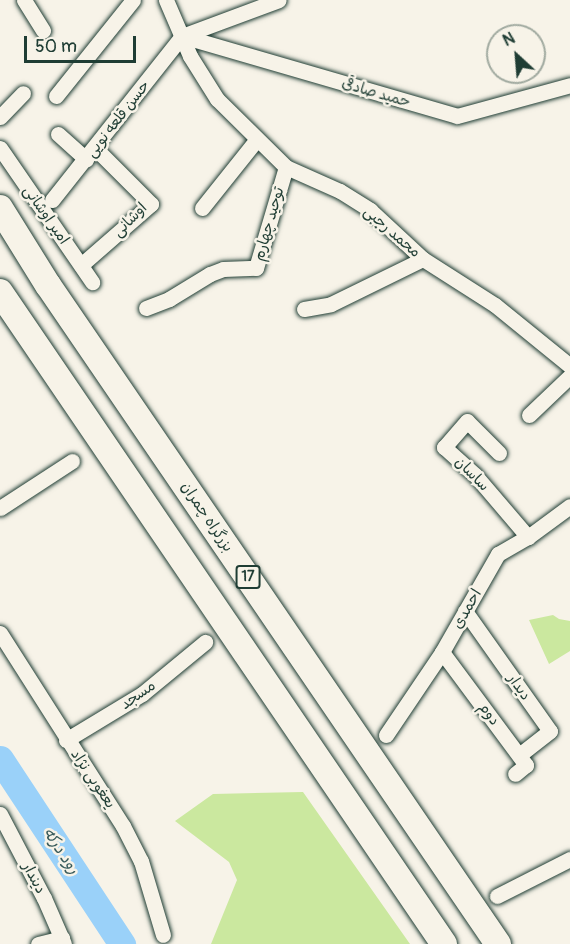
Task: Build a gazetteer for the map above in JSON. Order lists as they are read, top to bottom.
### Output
{
  "streets": {
    "highway": ["بزرگراه چمران", "17"],
    "street": [
      "حمید صادقی",
      "حسن قلعه نویی",
      "امیر اوشانی",
      "اوشانی",
      "توحید چهارم",
      "محمد رجبی",
      "ساسان",
      "احمدی",
      "دیدار",
      "مسجد",
      "دوم",
      "یعغوبی نژاد",
      "دیندار"
    ]
  },
  "crossings": [
    ["حمید صادقی", "حسن قلعه نویی"],
    ["حمید صادقی", "محمد رجبی"],
    ["حسن قلعه نویی", "اوشانی"],
    ["حسن قلعه نویی", "محمد رجبی"],
    ["امیر اوشانی", "اوشانی"],
    ["توحید چهارم", "محمد رجبی"],
    ["ساسان", "احمدی"],
    ["احمدی", "دیدار"],
    ["احمدی", "دوم"],
    ["دیدار", "دوم"],
    ["مسجد", "یعغوبی نژاد"]
  ],
  "water": ["رود درکه"],
  "scale_bar": "50 m",
  "north": "top left"
}
